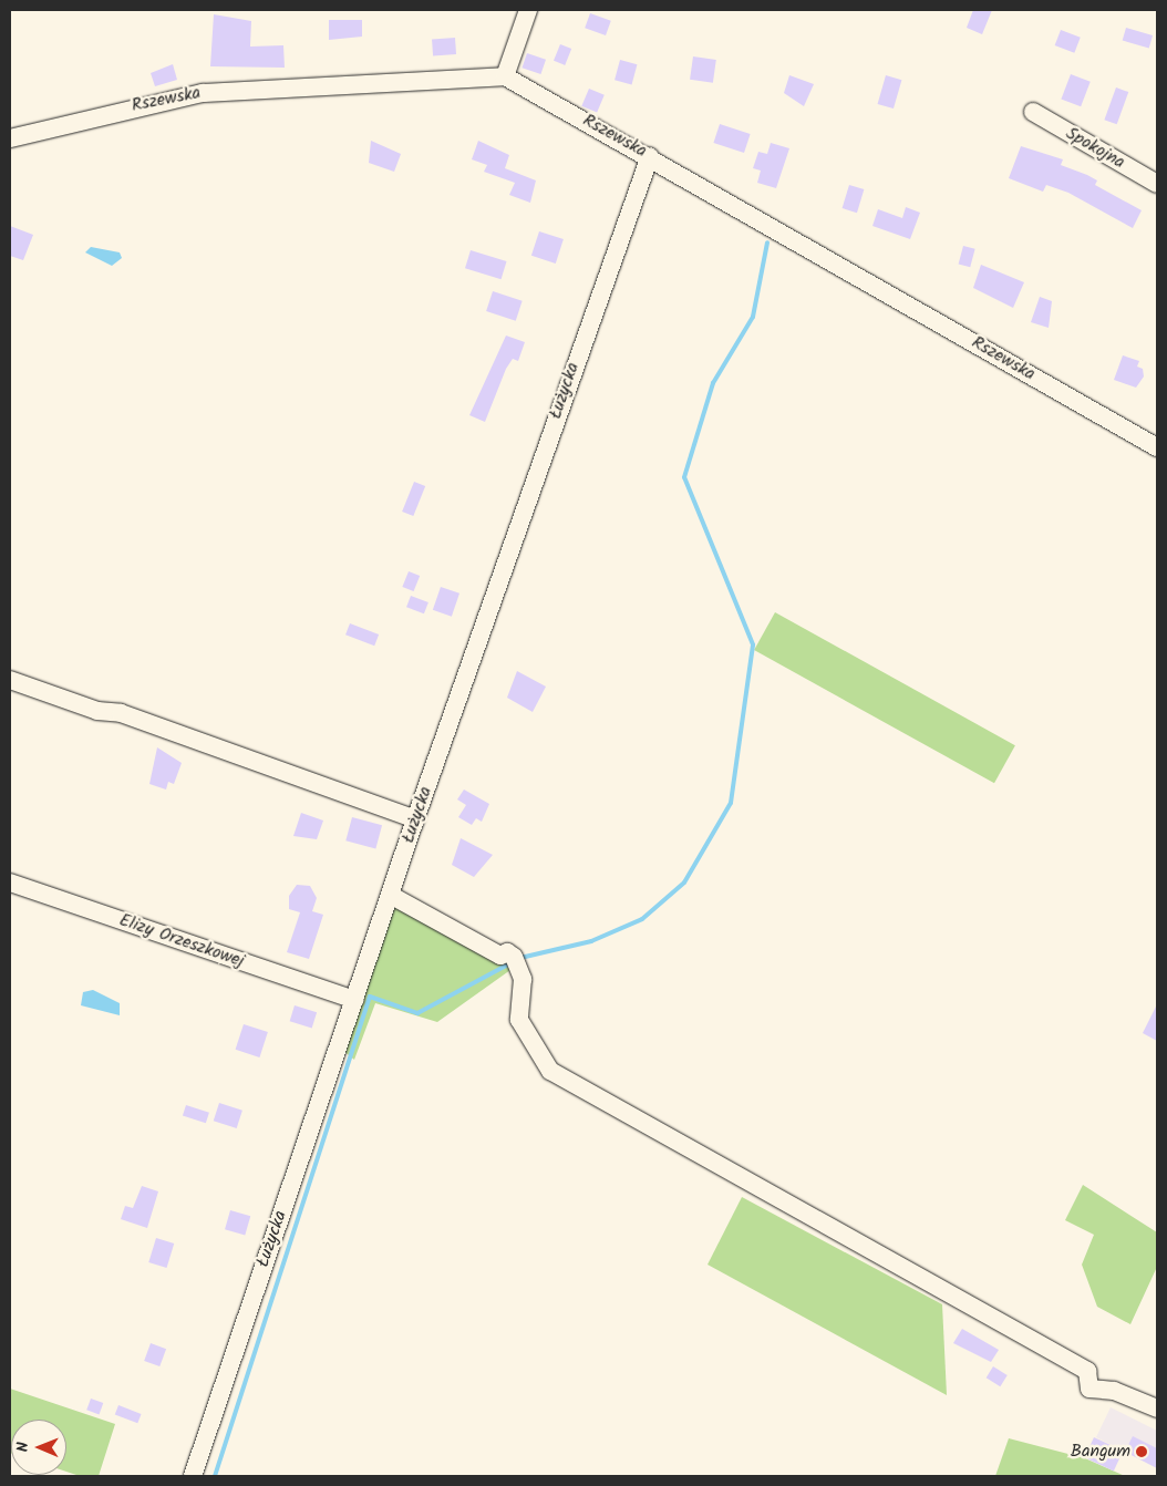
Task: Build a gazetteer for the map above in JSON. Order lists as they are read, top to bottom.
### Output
{
  "streets": {
    "street": [
      "Rszewska",
      "Spokojna",
      "Łużycka",
      "Elizy Orzeszkowej"
    ]
  },
  "crossings": [
    ["Rszewska", "Łużycka"],
    ["Łużycka", "Elizy Orzeszkowej"]
  ],
  "places": ["Bangum"],
  "north": "left"
}
